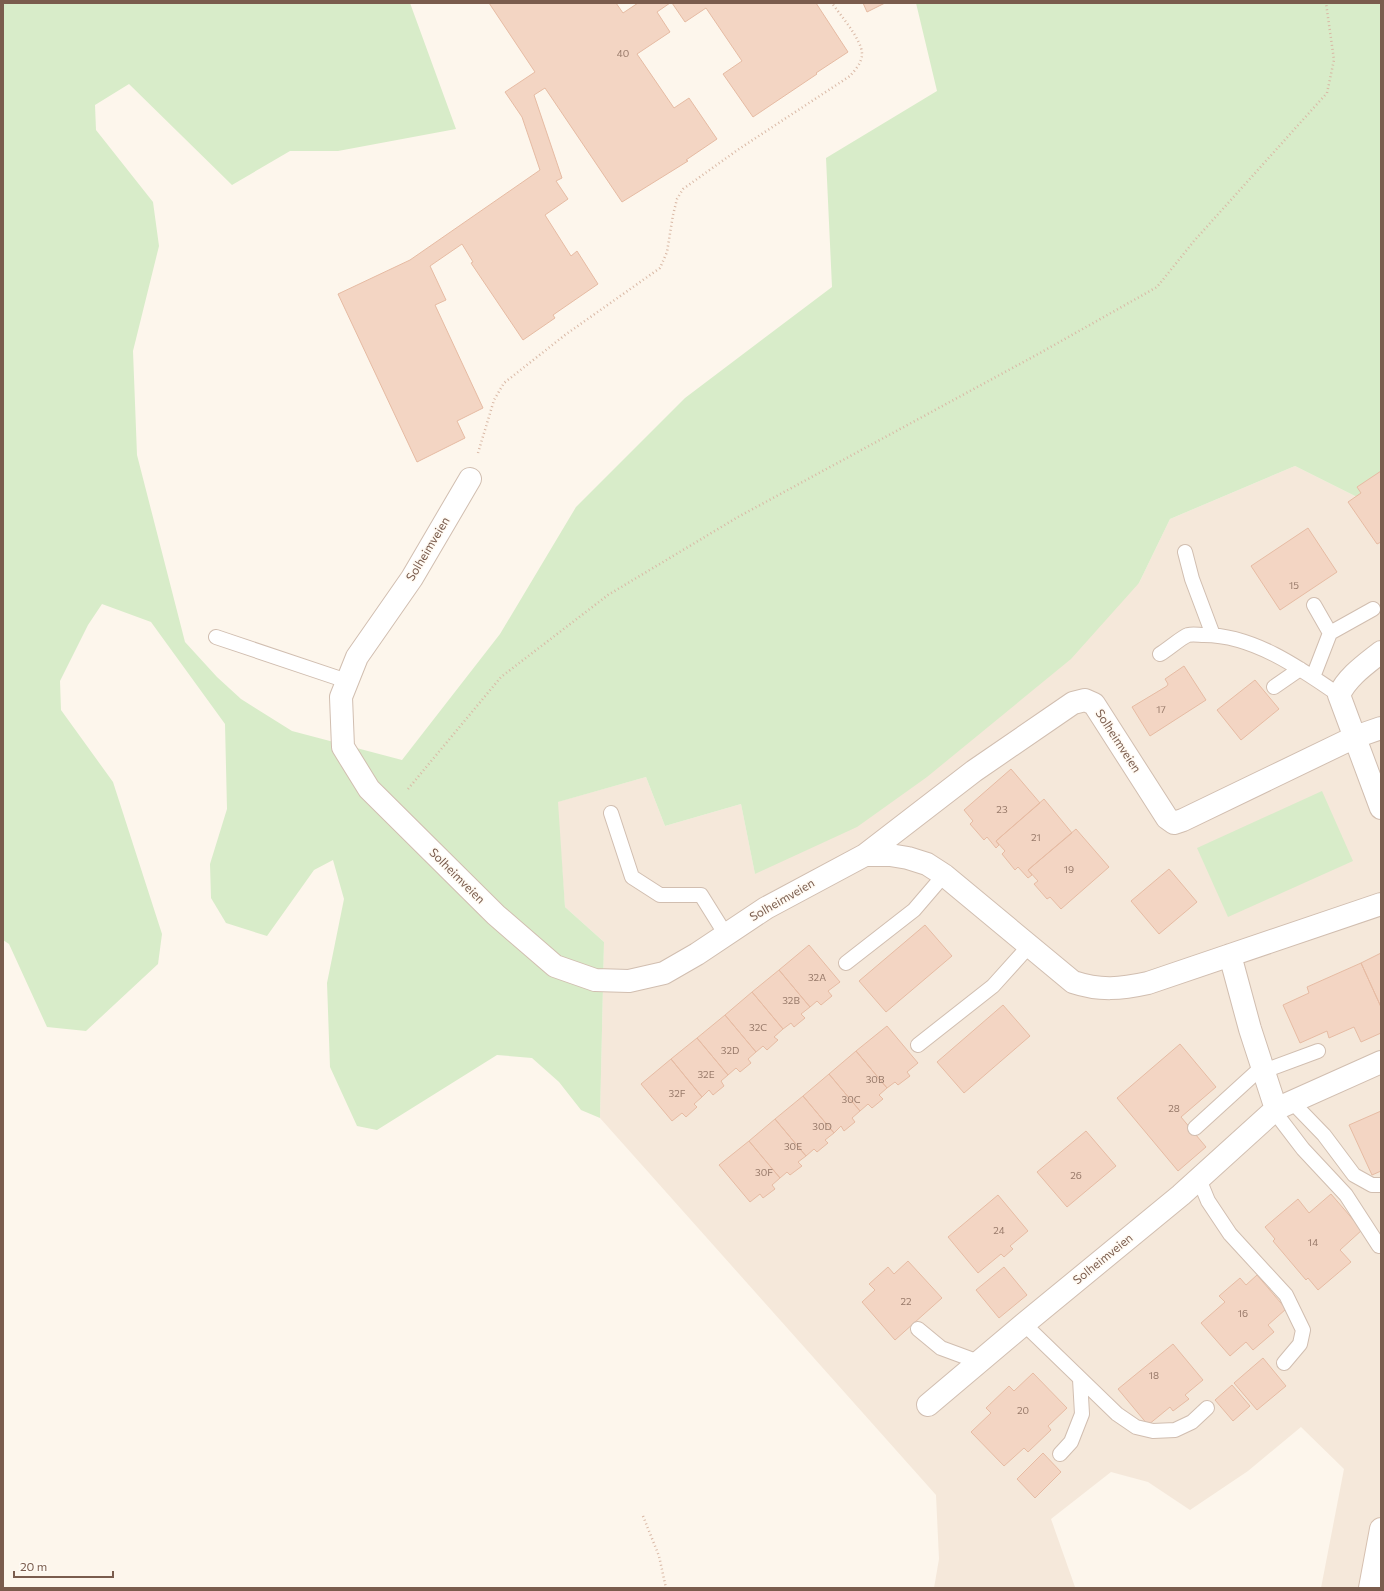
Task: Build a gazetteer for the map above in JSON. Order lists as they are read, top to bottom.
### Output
{
  "streets": {
    "street": ["Solheimveien"]
  },
  "house_numbers": [
    "40",
    "15",
    "17",
    "23",
    "21",
    "19",
    "32A",
    "32B",
    "32C",
    "32D",
    "32E",
    "30B",
    "32F",
    "30C",
    "28",
    "30D",
    "30E",
    "30F",
    "26",
    "24",
    "14",
    "22",
    "16",
    "18",
    "20"
  ],
  "scale_bar": "20 m"
}
